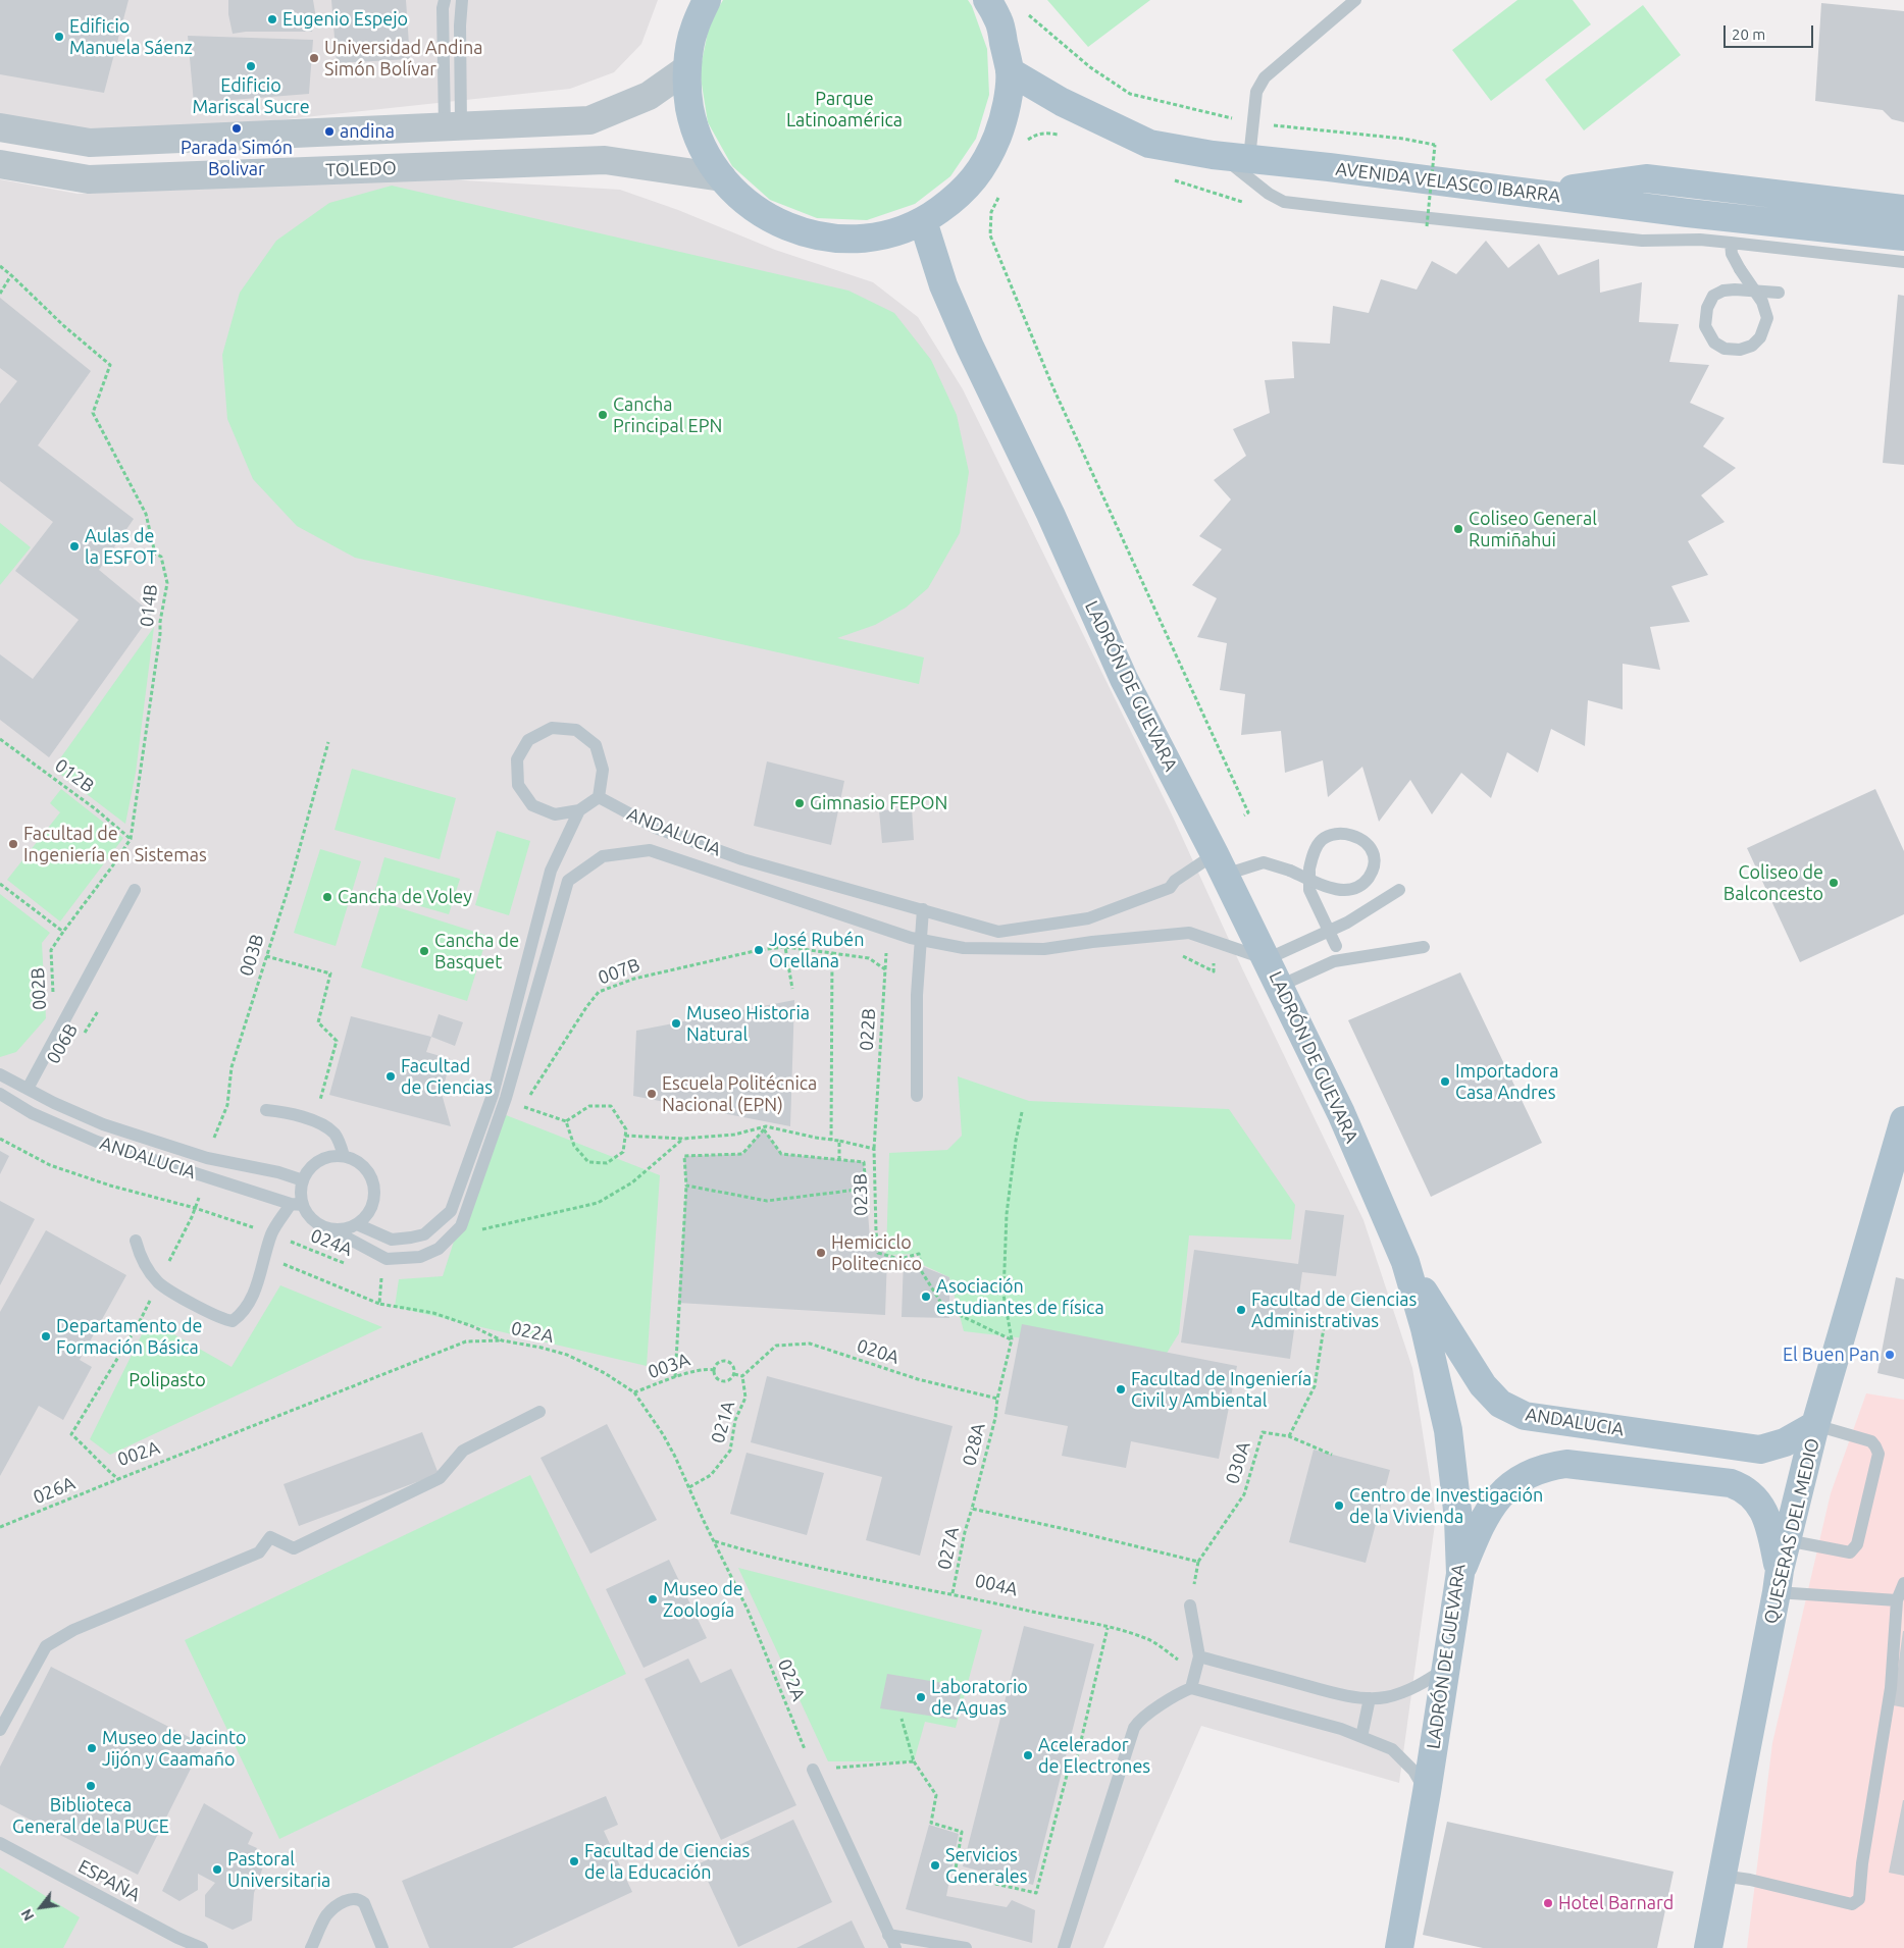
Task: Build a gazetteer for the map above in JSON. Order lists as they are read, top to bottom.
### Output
{
  "streets": {
    "main road": [
      "AVENIDA VELASCO IBARRA",
      "LADRÓN DE GUEVARA",
      "ANDALUCIA",
      "QUESERAS DEL MEDIO"
    ],
    "street": ["TOLEDO"],
    "lane": ["ESPAÑA"],
    "path": [
      "014B",
      "012B",
      "003B",
      "007B",
      "002B",
      "022B",
      "006B",
      "023B",
      "024A",
      "022A",
      "020A",
      "003A",
      "021A",
      "028A",
      "002A",
      "030A",
      "026A",
      "027A",
      "004A"
    ]
  },
  "crossings": [
    ["014B", "012B"],
    ["014B", "002B"],
    ["LADRÓN DE GUEVARA", "ANDALUCIA"],
    ["ANDALUCIA", "003B"],
    ["ANDALUCIA", "002A"],
    ["ANDALUCIA", "QUESERAS DEL MEDIO"],
    ["007B", "023B"],
    ["022B", "023B"],
    ["023B", "028A"],
    ["022A", "003A"],
    ["022A", "021A"],
    ["022A", "002A"],
    ["022A", "004A"],
    ["020A", "021A"],
    ["020A", "028A"],
    ["028A", "027A"],
    ["002A", "026A"],
    ["027A", "004A"]
  ],
  "parks": ["Parque Latinoamérica", "Polipasto"],
  "places": [
    "Eugenio Espejo",
    "Edificio Manuela Sáenz",
    "Universidad Andina Simón Bolívar",
    "Edificio Mariscal Sucre",
    "Parada Simón Bolivar",
    "andina",
    "Cancha Principal EPN",
    "Coliseo General Rumiñahui",
    "Aulas de la ESFOT",
    "Gimnasio FEPON",
    "Facultad de Ingeniería en Sistemas",
    "Coliseo de Balconcesto",
    "Cancha de Voley",
    "José Rubén Orellana",
    "Cancha de Basquet",
    "Museo Historia Natural",
    "Facultad de Ciencias",
    "Importadora Casa Andres",
    "Escuela Politécnica Nacional (EPN)",
    "Hemiciclo Politecnico",
    "Asociación estudiantes de física",
    "Facultad de Ciencias Administrativas",
    "Departamento de Formación Básica",
    "El Buen Pan",
    "Facultad de Ingeniería Civil y Ambiental",
    "Centro de Investigación de la Vivienda",
    "Museo de Zoología",
    "Laboratorio de Aguas",
    "Museo de Jacinto Jijón y Caamaño",
    "Acelerador de Electrones",
    "Biblioteca General de la PUCE",
    "Facultad de Ciencias de la Educación",
    "Servicios Generales",
    "Pastoral Universitaria",
    "Hotel Barnard"
  ],
  "scale_bar": "20 m",
  "north": "bottom left"
}
